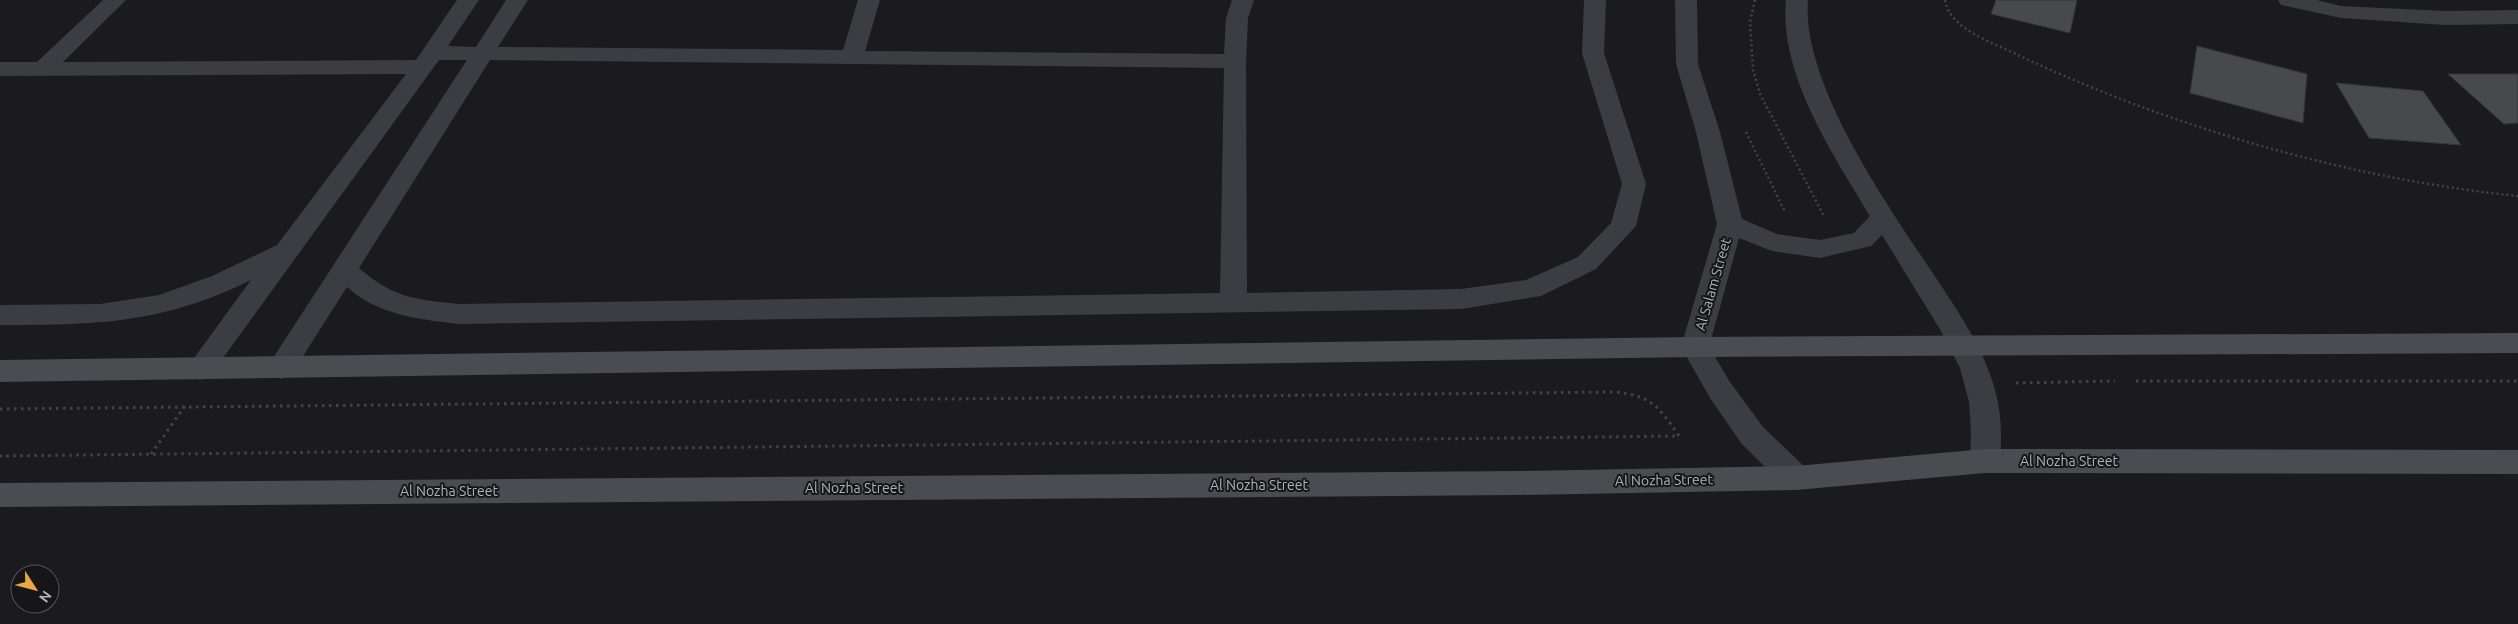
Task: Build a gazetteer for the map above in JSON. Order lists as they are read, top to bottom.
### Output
{
  "streets": {
    "main road": ["Al Nozha Street"],
    "street": ["Al Salam Street"]
  },
  "crossings": [
    ["Al Salam Street", "Al Nozha Street"]
  ],
  "north": "bottom right"
}
